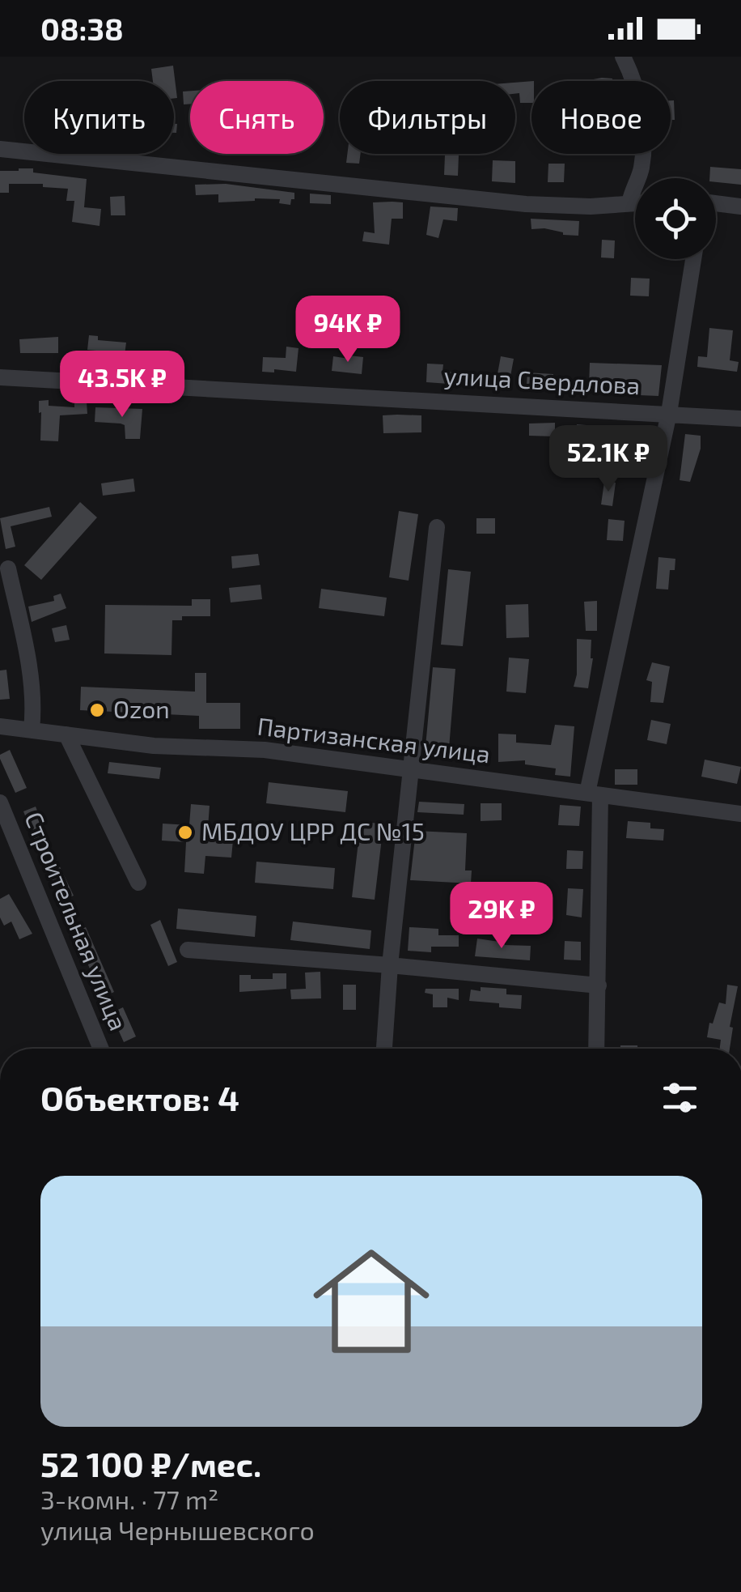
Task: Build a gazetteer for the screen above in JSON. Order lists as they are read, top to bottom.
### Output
{
  "streets": {
    "street": ["улица Свердлова", "Партизанская улица", "Строительная улица"]
  },
  "places": ["Ozon", "МБДОУ ЦРР ДС №15"],
  "page": {
    "status": "08:38",
    "chip": [
      "Купить",
      "Снять",
      "Фильтры",
      "Новое"
    ],
    "price": [
      "94K ₽",
      "43.5K ₽",
      "52.1K ₽",
      "29K ₽"
    ],
    "heading": "Объектов: 4",
    "list": [
      {
        "name": "52 100 ₽/мес.",
        "note": "3-комн. · 77 m² · улица Чернышевского"
      }
    ]
  }
}
